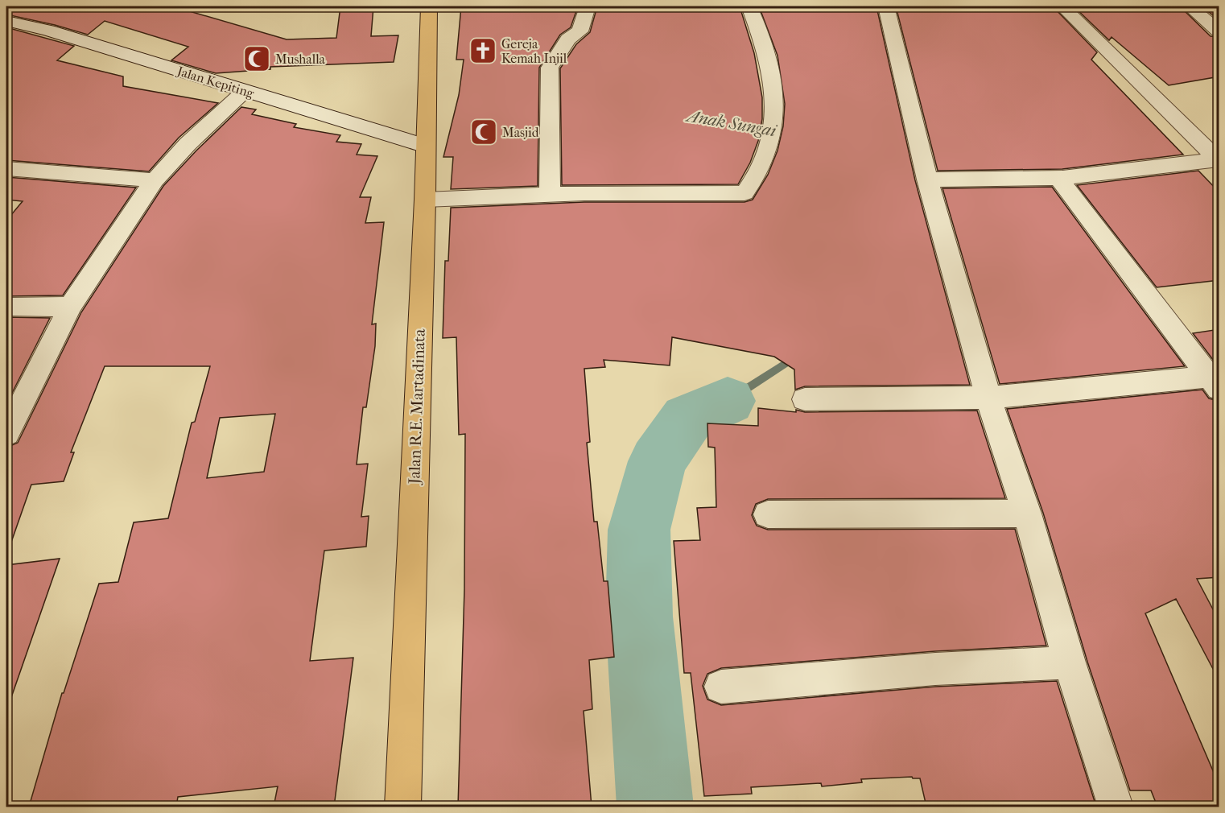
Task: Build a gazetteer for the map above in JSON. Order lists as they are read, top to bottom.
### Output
{
  "streets": {
    "highway": ["Jalan R.E. Martadinata"],
    "street": ["Jalan Kepiting"]
  },
  "crossings": [
    ["Jalan Kepiting", "Jalan R.E. Martadinata"]
  ],
  "water": ["Anak Sungai"],
  "places": {
    "church": ["Gereja Kemah Injil"],
    "mosque": ["Mushalla", "Masjid"]
  }
}
